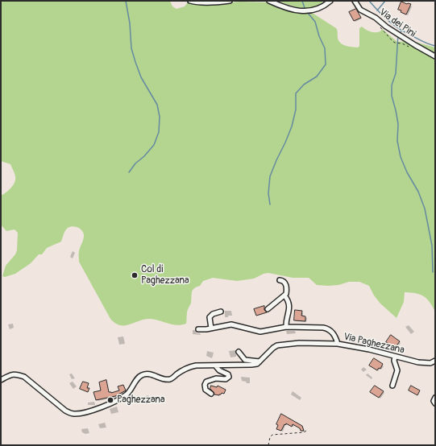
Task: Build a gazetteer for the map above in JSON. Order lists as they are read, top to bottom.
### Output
{
  "streets": {
    "street": ["Via dei Pini", "Via Paghezzana"]
  },
  "places": ["Col di Paghezzana", "Paghezzana"]
}
